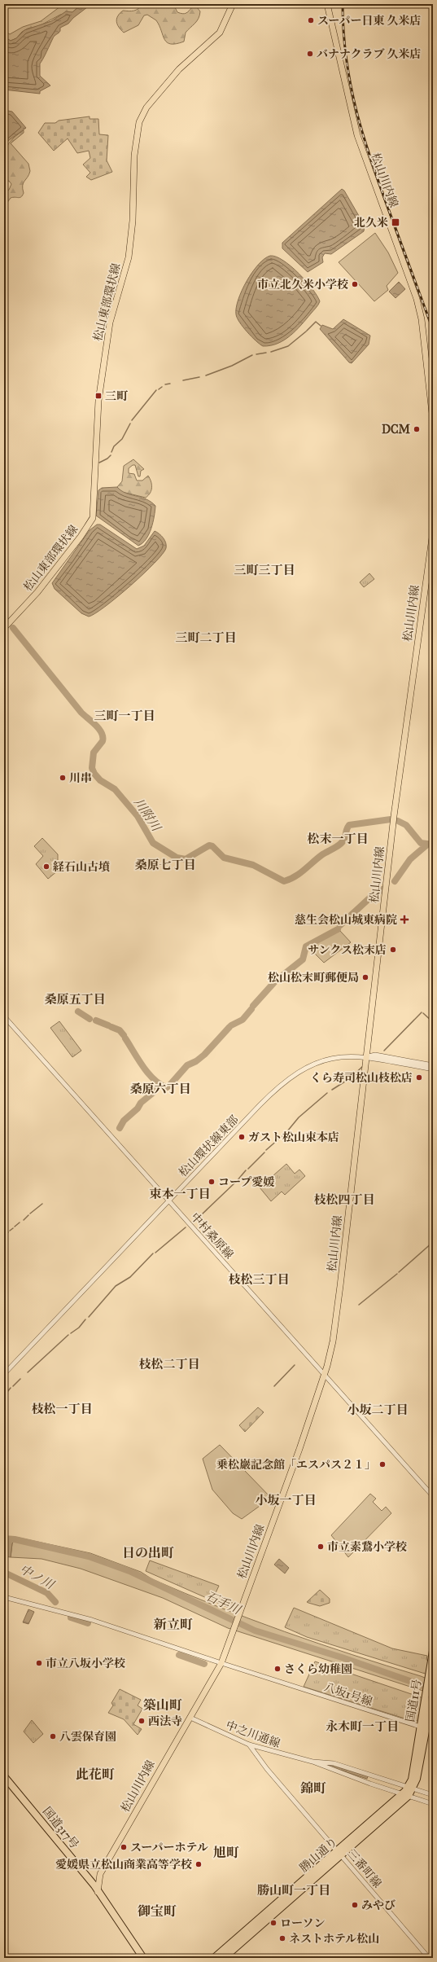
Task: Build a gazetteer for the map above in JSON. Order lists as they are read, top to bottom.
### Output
{
  "streets": {
    "highway": ["国道11号", "国道317号", "勝山通り"],
    "main road": ["松山川内線", "松山東部環状線"],
    "street": [
      "松山環状線東部",
      "中村桑原線",
      "八坂1号線",
      "中之川通線",
      "三番町線"
    ]
  },
  "crossings": [
    ["松山川内線", "松山環状線東部"],
    ["松山川内線", "中村桑原線"],
    ["松山川内線", "八坂1号線"],
    ["松山川内線", "中之川通線"],
    ["松山川内線", "国道317号"],
    ["松山環状線東部", "中村桑原線"],
    ["八坂1号線", "国道11号"],
    ["国道11号", "勝山通り"],
    ["中之川通線", "勝山通り"],
    ["中之川通線", "三番町線"],
    ["勝山通り", "三番町線"]
  ],
  "districts": [
    "三町三丁目",
    "三町二丁目",
    "三町一丁目",
    "松末一丁目",
    "桑原七丁目",
    "桑原五丁目",
    "桑原六丁目",
    "束本一丁目",
    "枝松四丁目",
    "枝松三丁目",
    "枝松二丁目",
    "枝松一丁目",
    "小坂二丁目",
    "小坂一丁目",
    "日の出町",
    "新立町",
    "築山町",
    "永木町一丁目",
    "此花町",
    "錦町",
    "旭町",
    "勝山町一丁目",
    "御宝町"
  ],
  "water": ["川附川", "中ノ川", "石手川"],
  "places": {
    "other": [
      "スーパー日東 久米店",
      "バナナクラブ 久米店",
      "市立北久米小学校",
      "DCM",
      "川串",
      "経石山古墳",
      "サンクス松末店",
      "松山松末町郵便局",
      "くら寿司松山枝松店",
      "ガスト松山束本店",
      "コープ愛媛",
      "乗松巖記念館「エスパス２１」",
      "市立素鵞小学校",
      "市立八坂小学校",
      "さくら幼稚園",
      "西法寺",
      "八雲保育園",
      "スーパーホテル",
      "愛媛県立松山商業高等学校",
      "みやび",
      "ローソン",
      "ネストホテル松山"
    ],
    "transit": ["北久米", "三町"],
    "health": ["慈生会松山城東病院"]
  }
}
